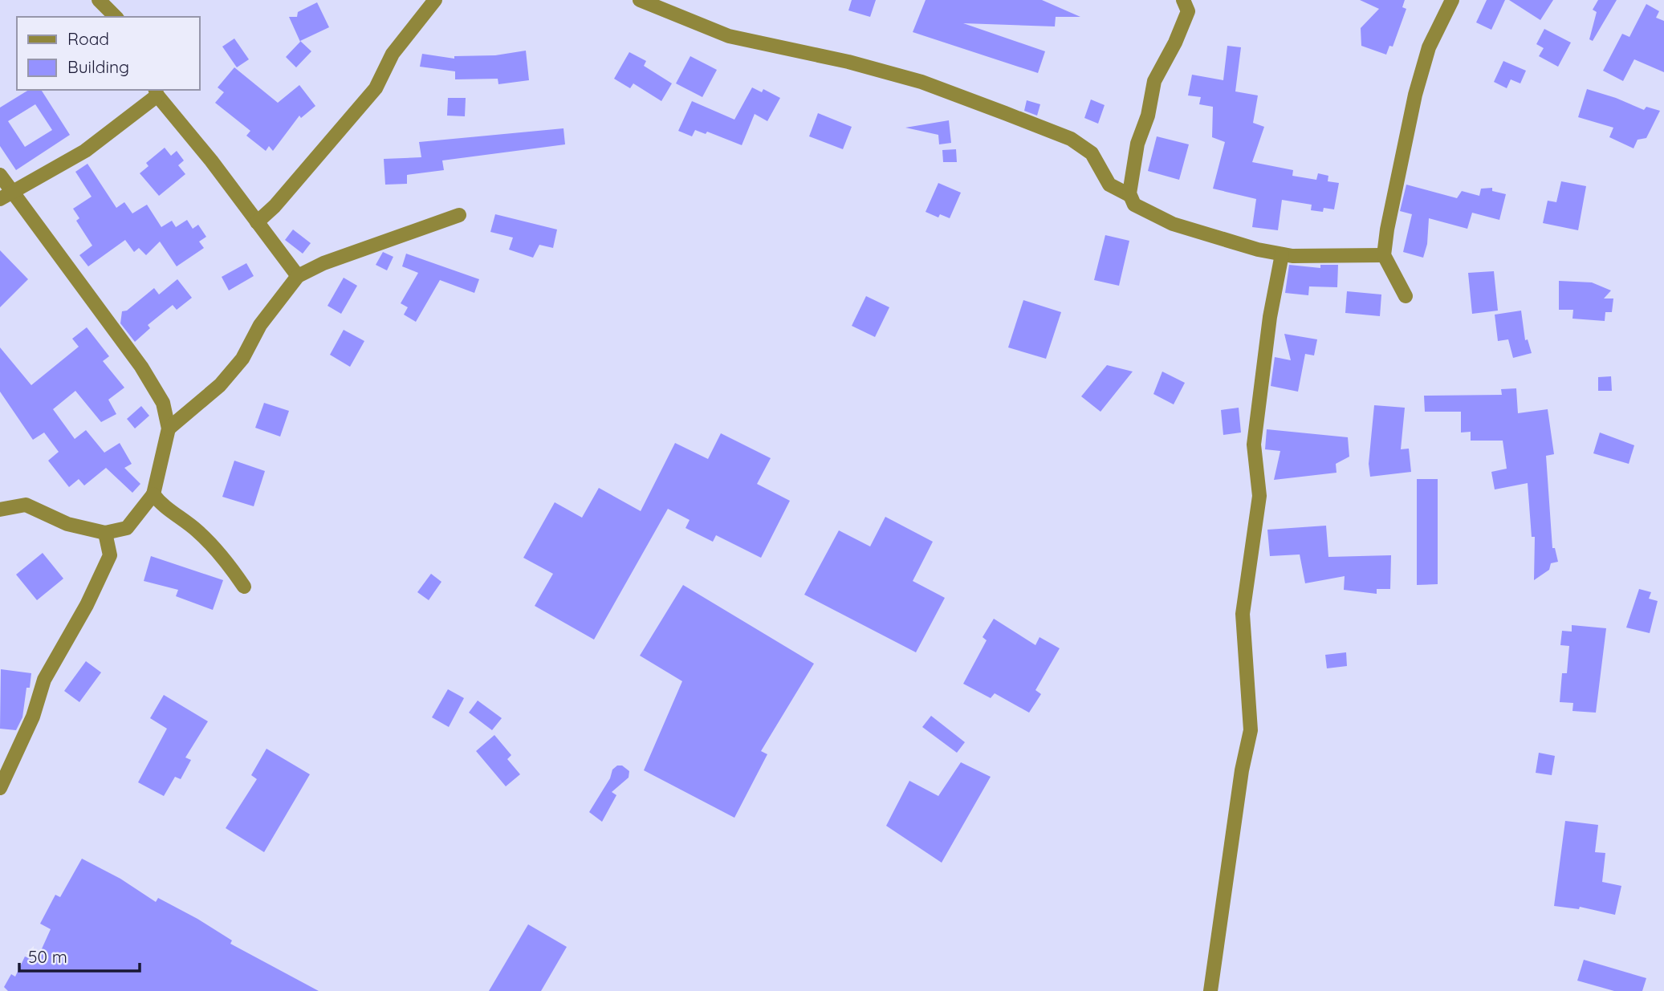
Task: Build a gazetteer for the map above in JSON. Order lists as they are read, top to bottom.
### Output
{
  "legend": ["Road", "Building"],
  "scale_bar": "50 m"
}
